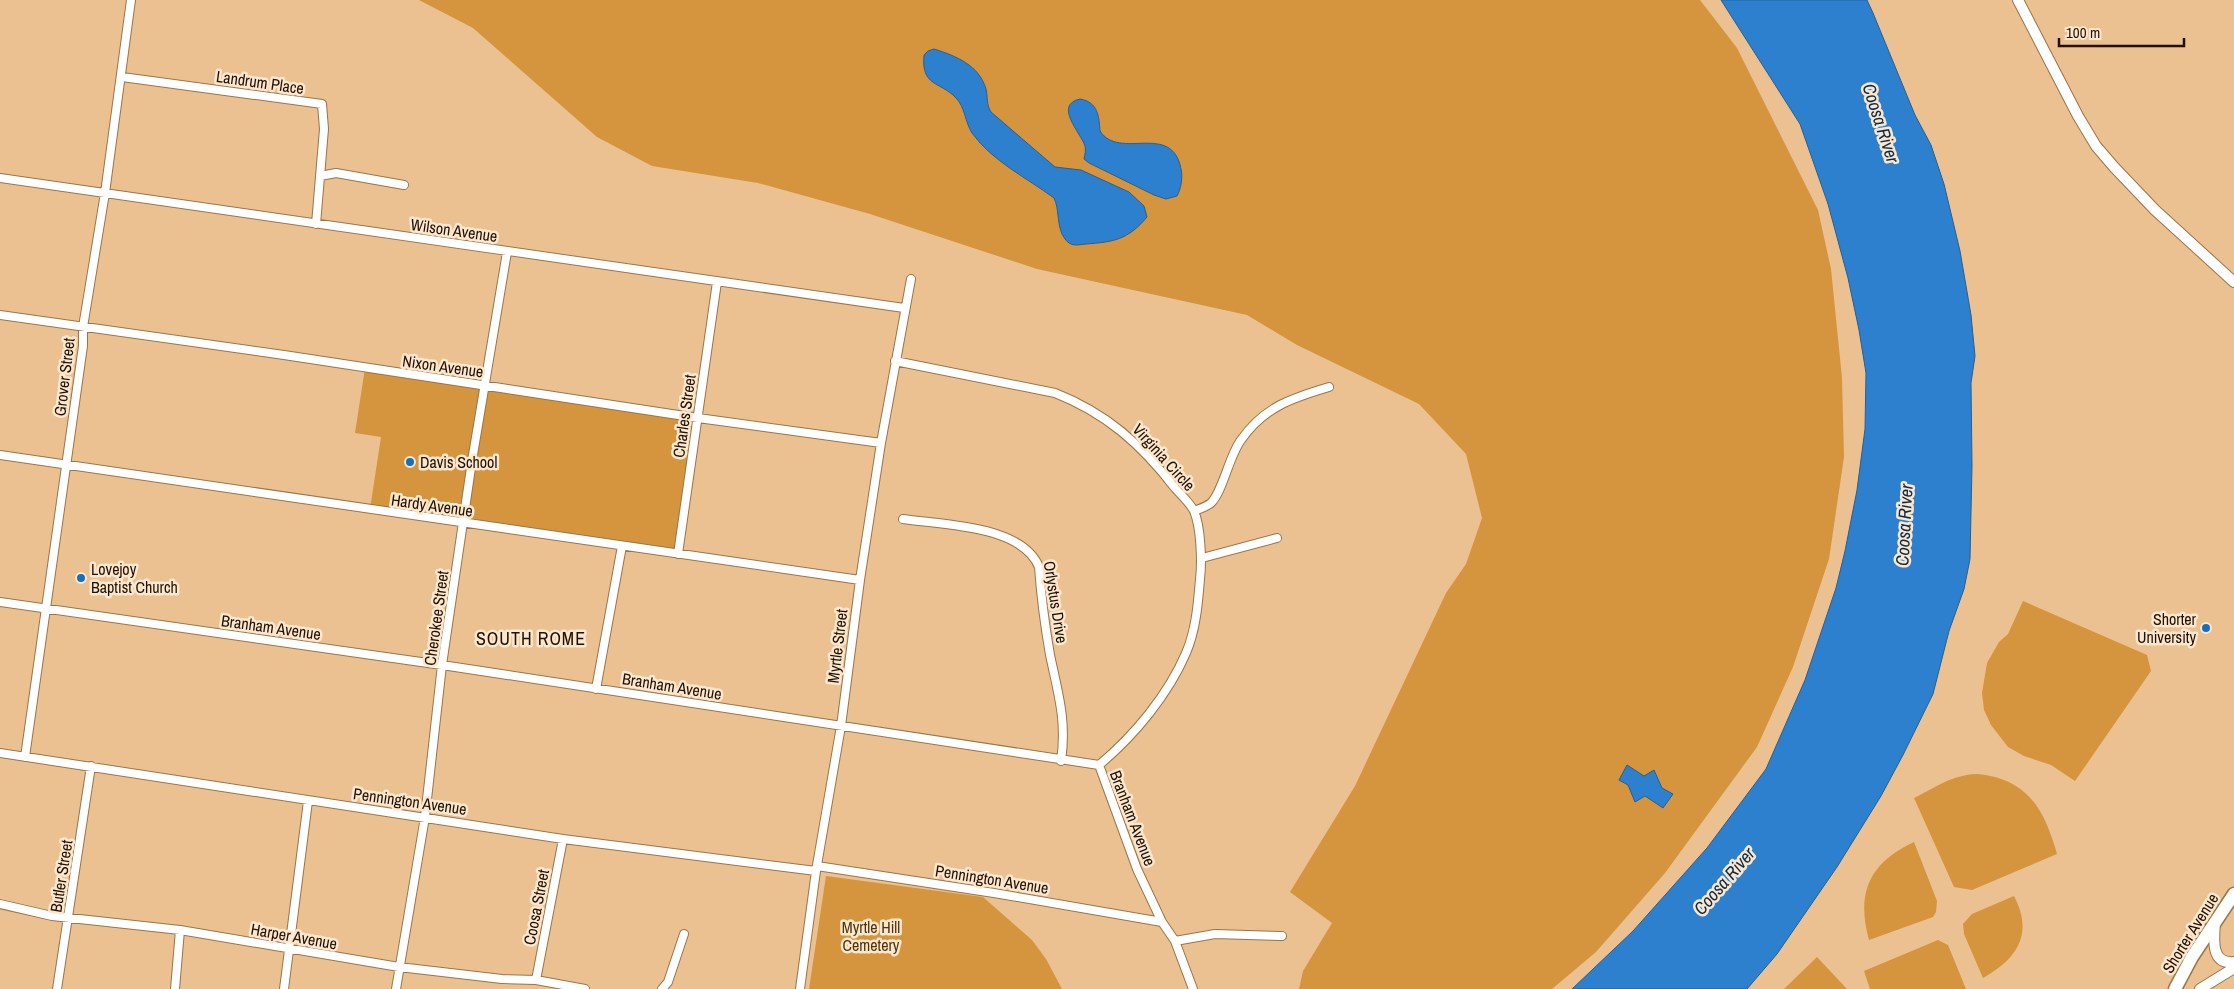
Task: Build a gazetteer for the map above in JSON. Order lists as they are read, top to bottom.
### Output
{
  "streets": {
    "main road": ["Shorter Avenue"],
    "street": [
      "Landrum Place",
      "Wilson Avenue",
      "Nixon Avenue",
      "Grover Street",
      "Charles Street",
      "Virginia Circle",
      "Hardy Avenue",
      "Orlystus Drive",
      "Cherokee Street",
      "Branham Avenue",
      "Myrtle Street",
      "Pennington Avenue",
      "Butler Street",
      "Coosa Street",
      "Harper Avenue"
    ]
  },
  "crossings": [
    ["Landrum Place", "Grover Street"],
    ["Wilson Avenue", "Grover Street"],
    ["Wilson Avenue", "Charles Street"],
    ["Wilson Avenue", "Cherokee Street"],
    ["Wilson Avenue", "Myrtle Street"],
    ["Nixon Avenue", "Grover Street"],
    ["Nixon Avenue", "Charles Street"],
    ["Nixon Avenue", "Cherokee Street"],
    ["Nixon Avenue", "Myrtle Street"],
    ["Grover Street", "Hardy Avenue"],
    ["Grover Street", "Branham Avenue"],
    ["Grover Street", "Pennington Avenue"],
    ["Charles Street", "Hardy Avenue"],
    ["Virginia Circle", "Branham Avenue"],
    ["Virginia Circle", "Myrtle Street"],
    ["Hardy Avenue", "Cherokee Street"],
    ["Hardy Avenue", "Myrtle Street"],
    ["Orlystus Drive", "Branham Avenue"],
    ["Cherokee Street", "Branham Avenue"],
    ["Cherokee Street", "Pennington Avenue"],
    ["Cherokee Street", "Harper Avenue"],
    ["Branham Avenue", "Myrtle Street"],
    ["Branham Avenue", "Pennington Avenue"],
    ["Myrtle Street", "Pennington Avenue"],
    ["Pennington Avenue", "Butler Street"],
    ["Pennington Avenue", "Coosa Street"],
    ["Butler Street", "Harper Avenue"],
    ["Coosa Street", "Harper Avenue"]
  ],
  "districts": ["SOUTH ROME"],
  "water": ["Coosa River"],
  "parks": ["Myrtle Hill Cemetery"],
  "places": ["Davis School", "Lovejoy Baptist Church", "Shorter University"],
  "scale_bar": "100 m"
}
